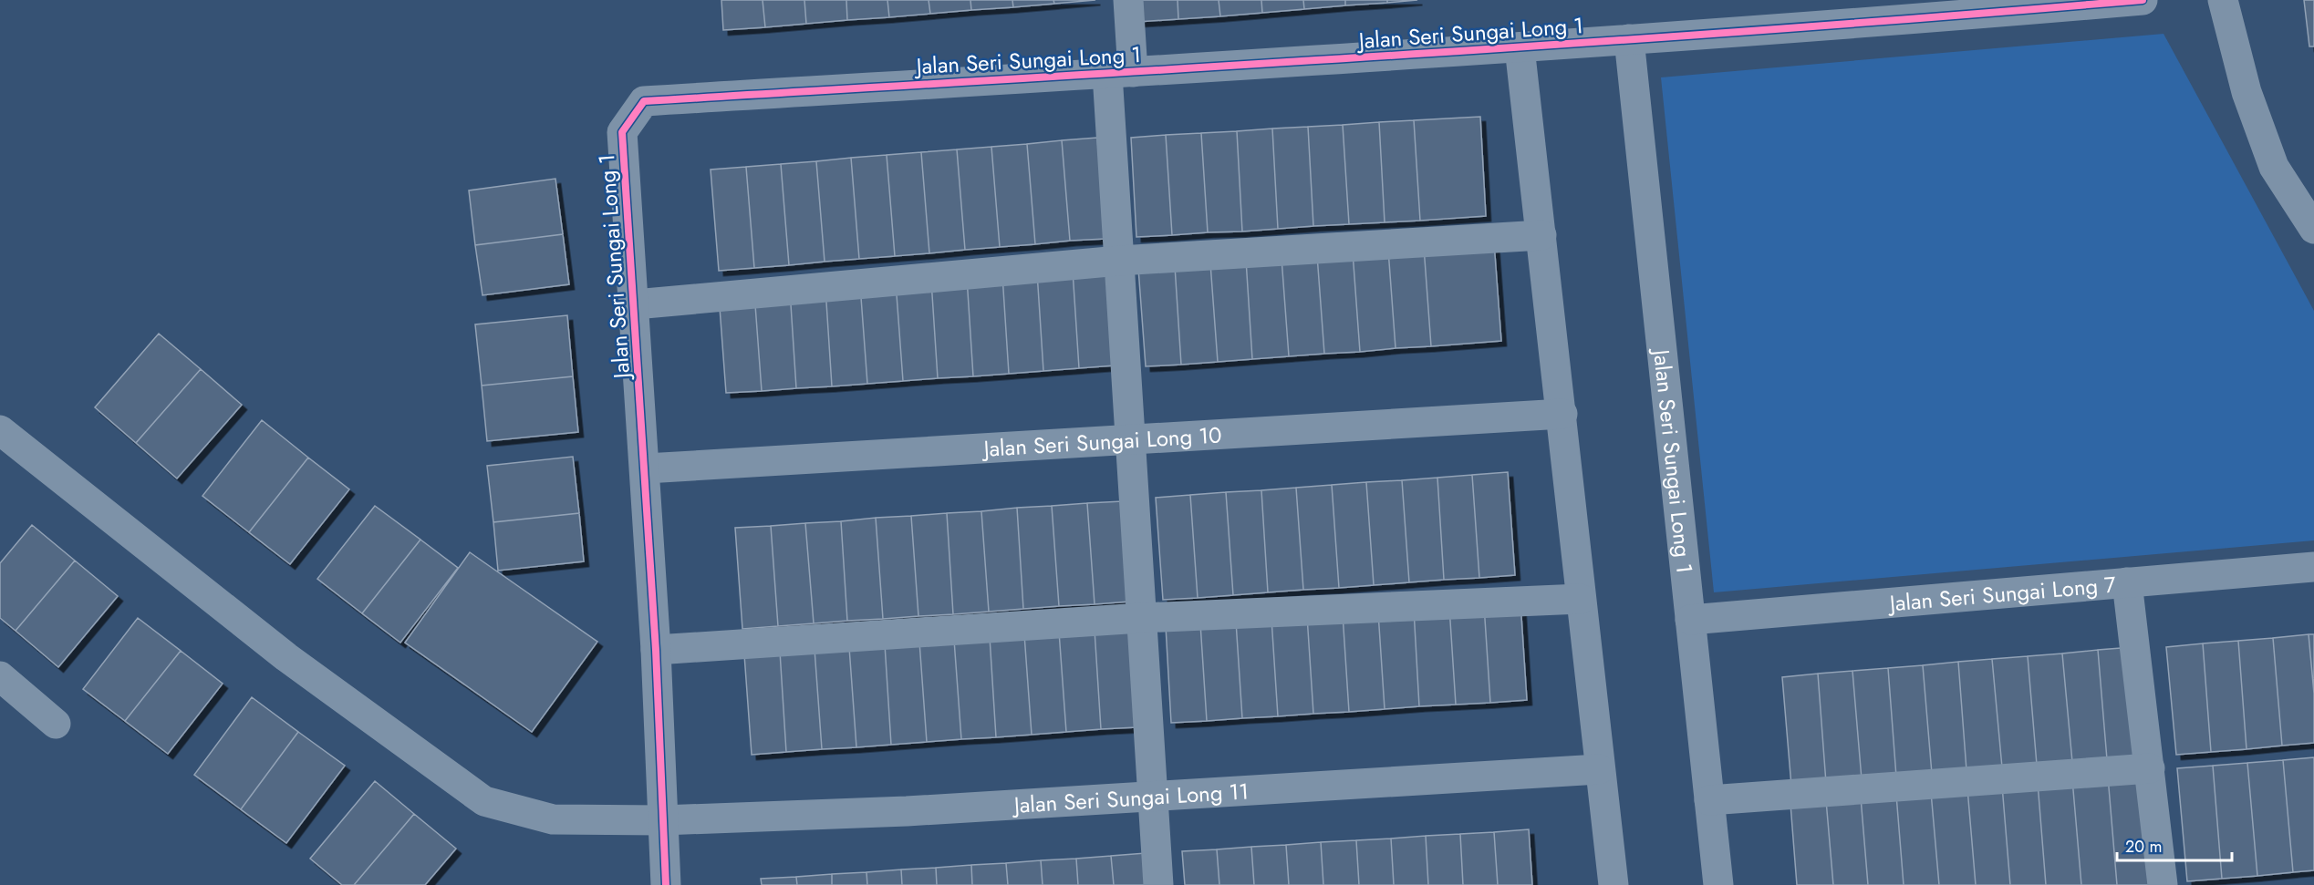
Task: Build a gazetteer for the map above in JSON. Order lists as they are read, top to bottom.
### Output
{
  "streets": {
    "street": [
      "Jalan Seri Sungai Long 1",
      "Jalan Seri Sungai Long 10",
      "Jalan Seri Sungai Long 7",
      "Jalan Seri Sungai Long 11"
    ]
  },
  "crossings": [
    ["Jalan Seri Sungai Long 1", "Jalan Seri Sungai Long 10"],
    ["Jalan Seri Sungai Long 1", "Jalan Seri Sungai Long 7"],
    ["Jalan Seri Sungai Long 1", "Jalan Seri Sungai Long 11"]
  ],
  "scale_bar": "20 m"
}
